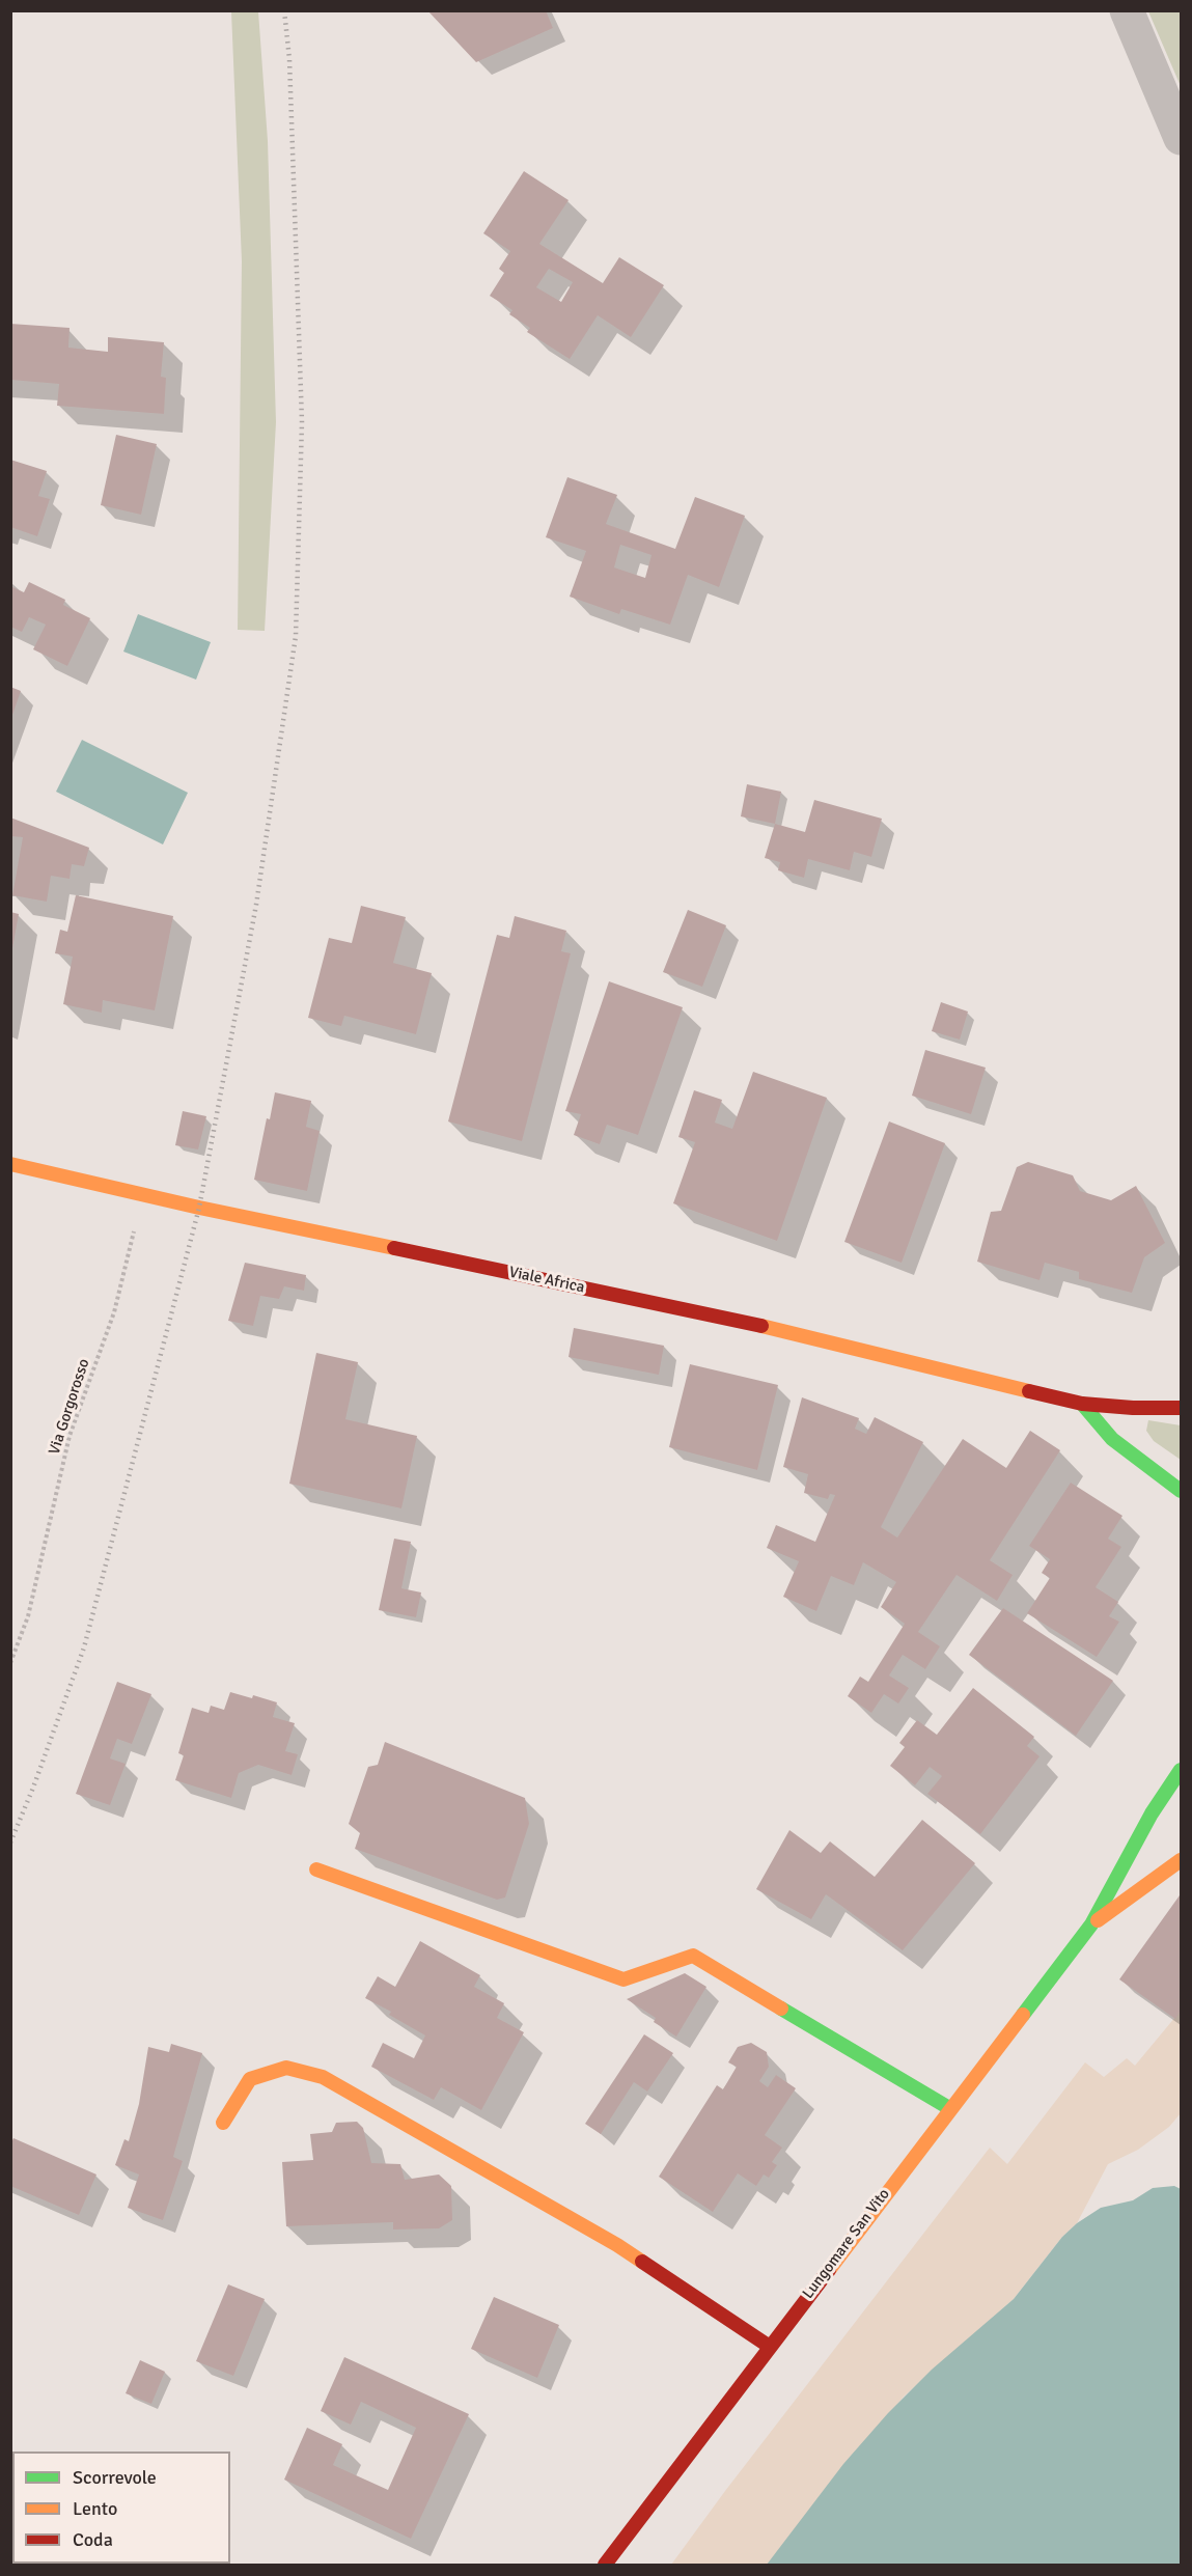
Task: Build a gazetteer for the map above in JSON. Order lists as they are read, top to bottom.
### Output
{
  "streets": {
    "main road": ["Viale Africa", "Lungomare San Vito"],
    "path": ["Via Gorgorosso"]
  },
  "crossings": [
    ["Viale Africa", "Via Gorgorosso"]
  ],
  "legend": ["Scorrevole", "Lento", "Coda"]
}
